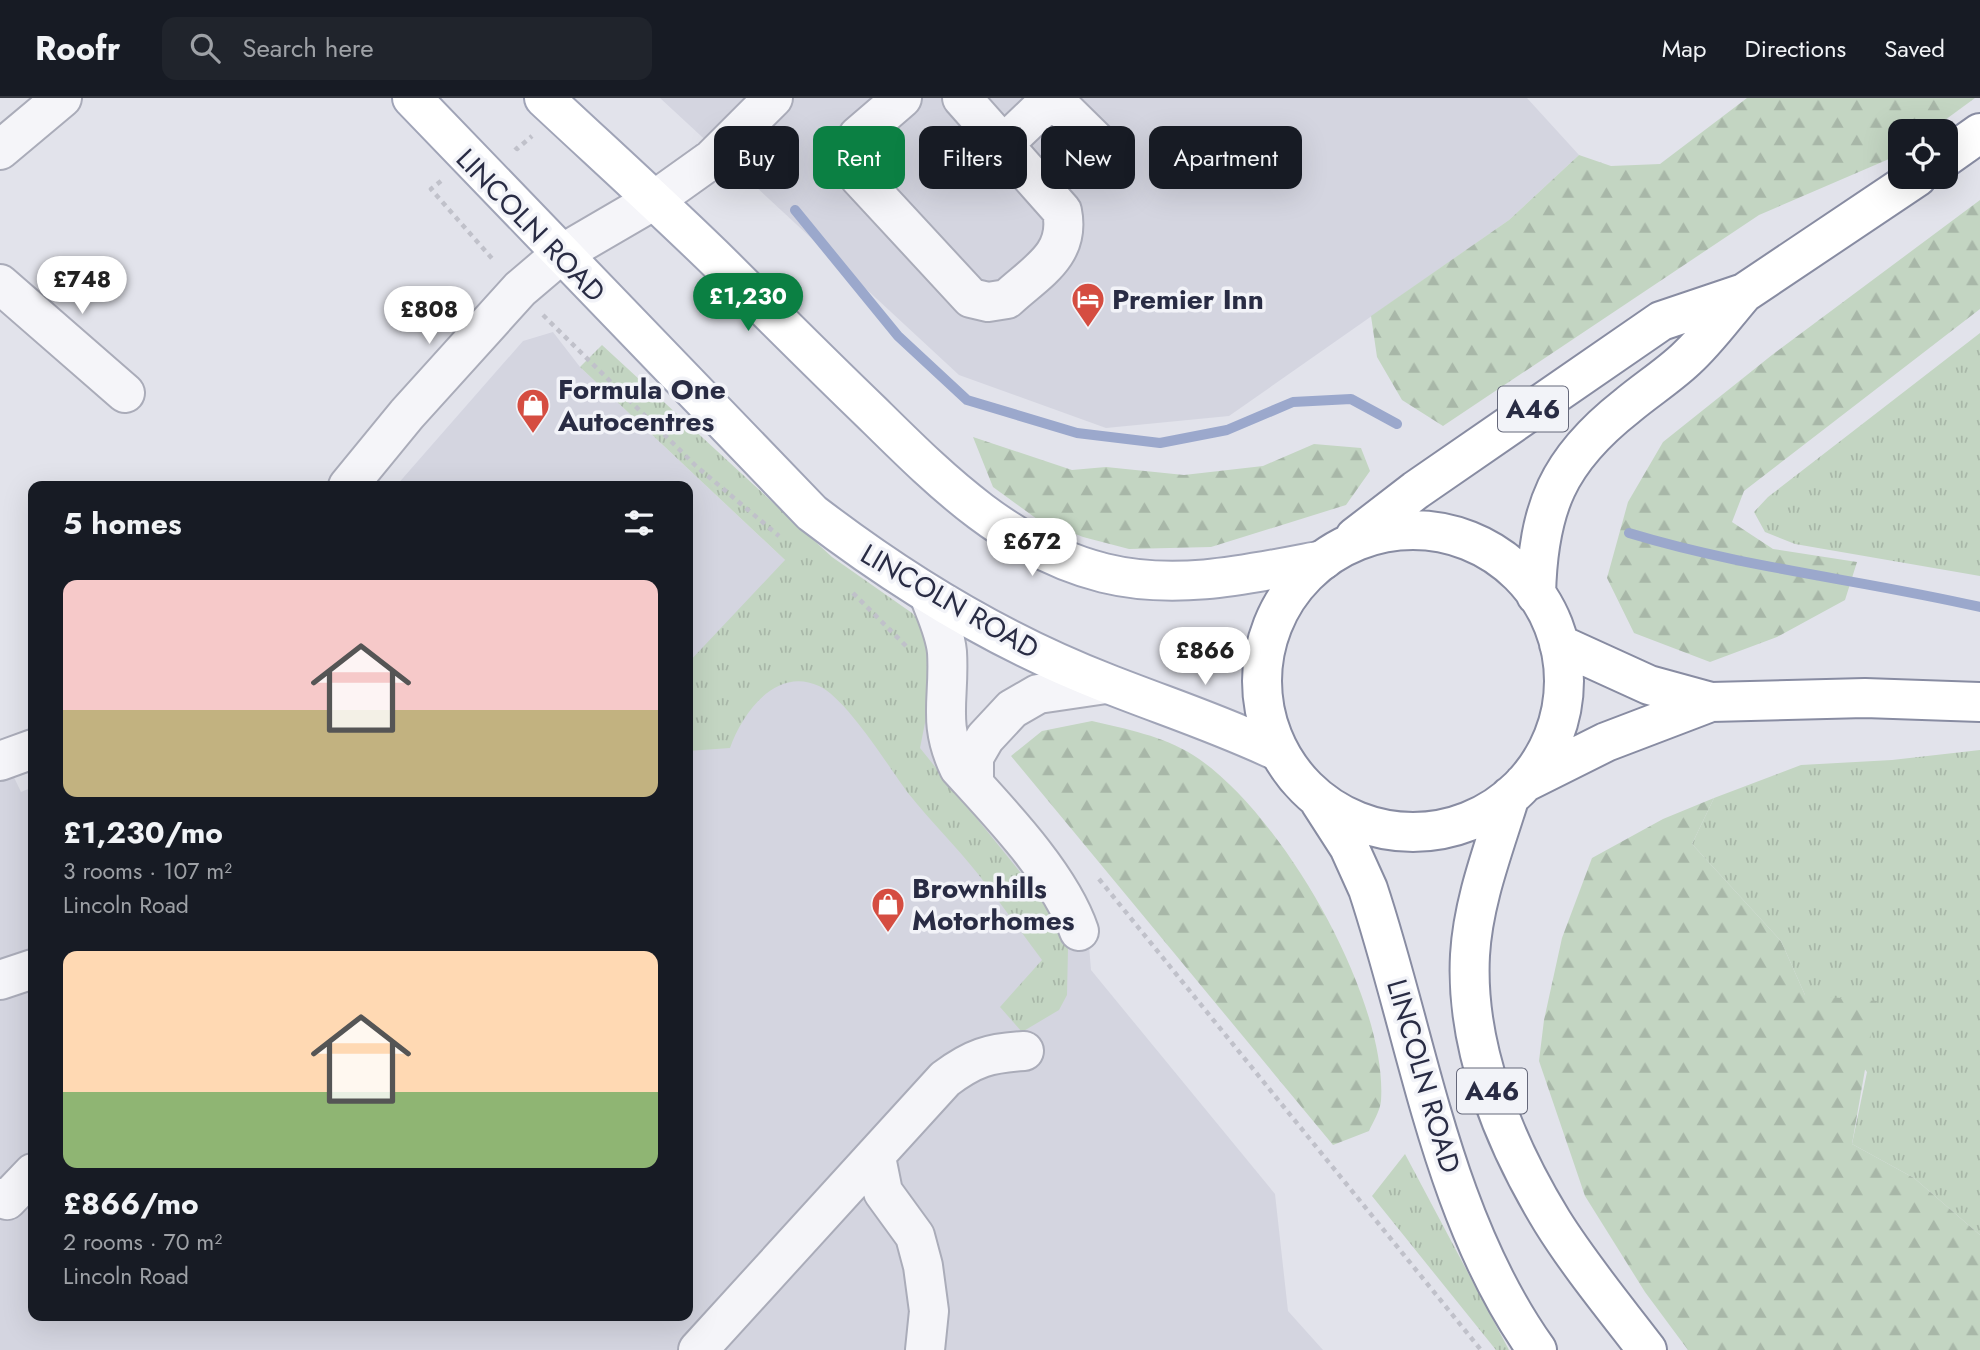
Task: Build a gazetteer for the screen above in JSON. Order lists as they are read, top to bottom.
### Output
{
  "streets": {
    "main road": ["LINCOLN ROAD", "A46"]
  },
  "places": {
    "hotel": ["Premier Inn"],
    "shop": ["Formula One Autocentres", "Brownhills Motorhomes"]
  },
  "page": {
    "header": "Roofr",
    "search": "Search here",
    "nav": ["Map", "Directions", "Saved"],
    "chip": [
      "Buy",
      "Rent",
      "Filters",
      "New",
      "Apartment"
    ],
    "price": [
      "£748",
      "£1,230",
      "£808",
      "£672",
      "£866"
    ],
    "heading": "5 homes",
    "list": [
      {
        "name": "£1,230/mo",
        "note": "3 rooms · 107 m² · Lincoln Road"
      },
      {
        "name": "£866/mo",
        "note": "2 rooms · 70 m² · Lincoln Road"
      }
    ]
  }
}
